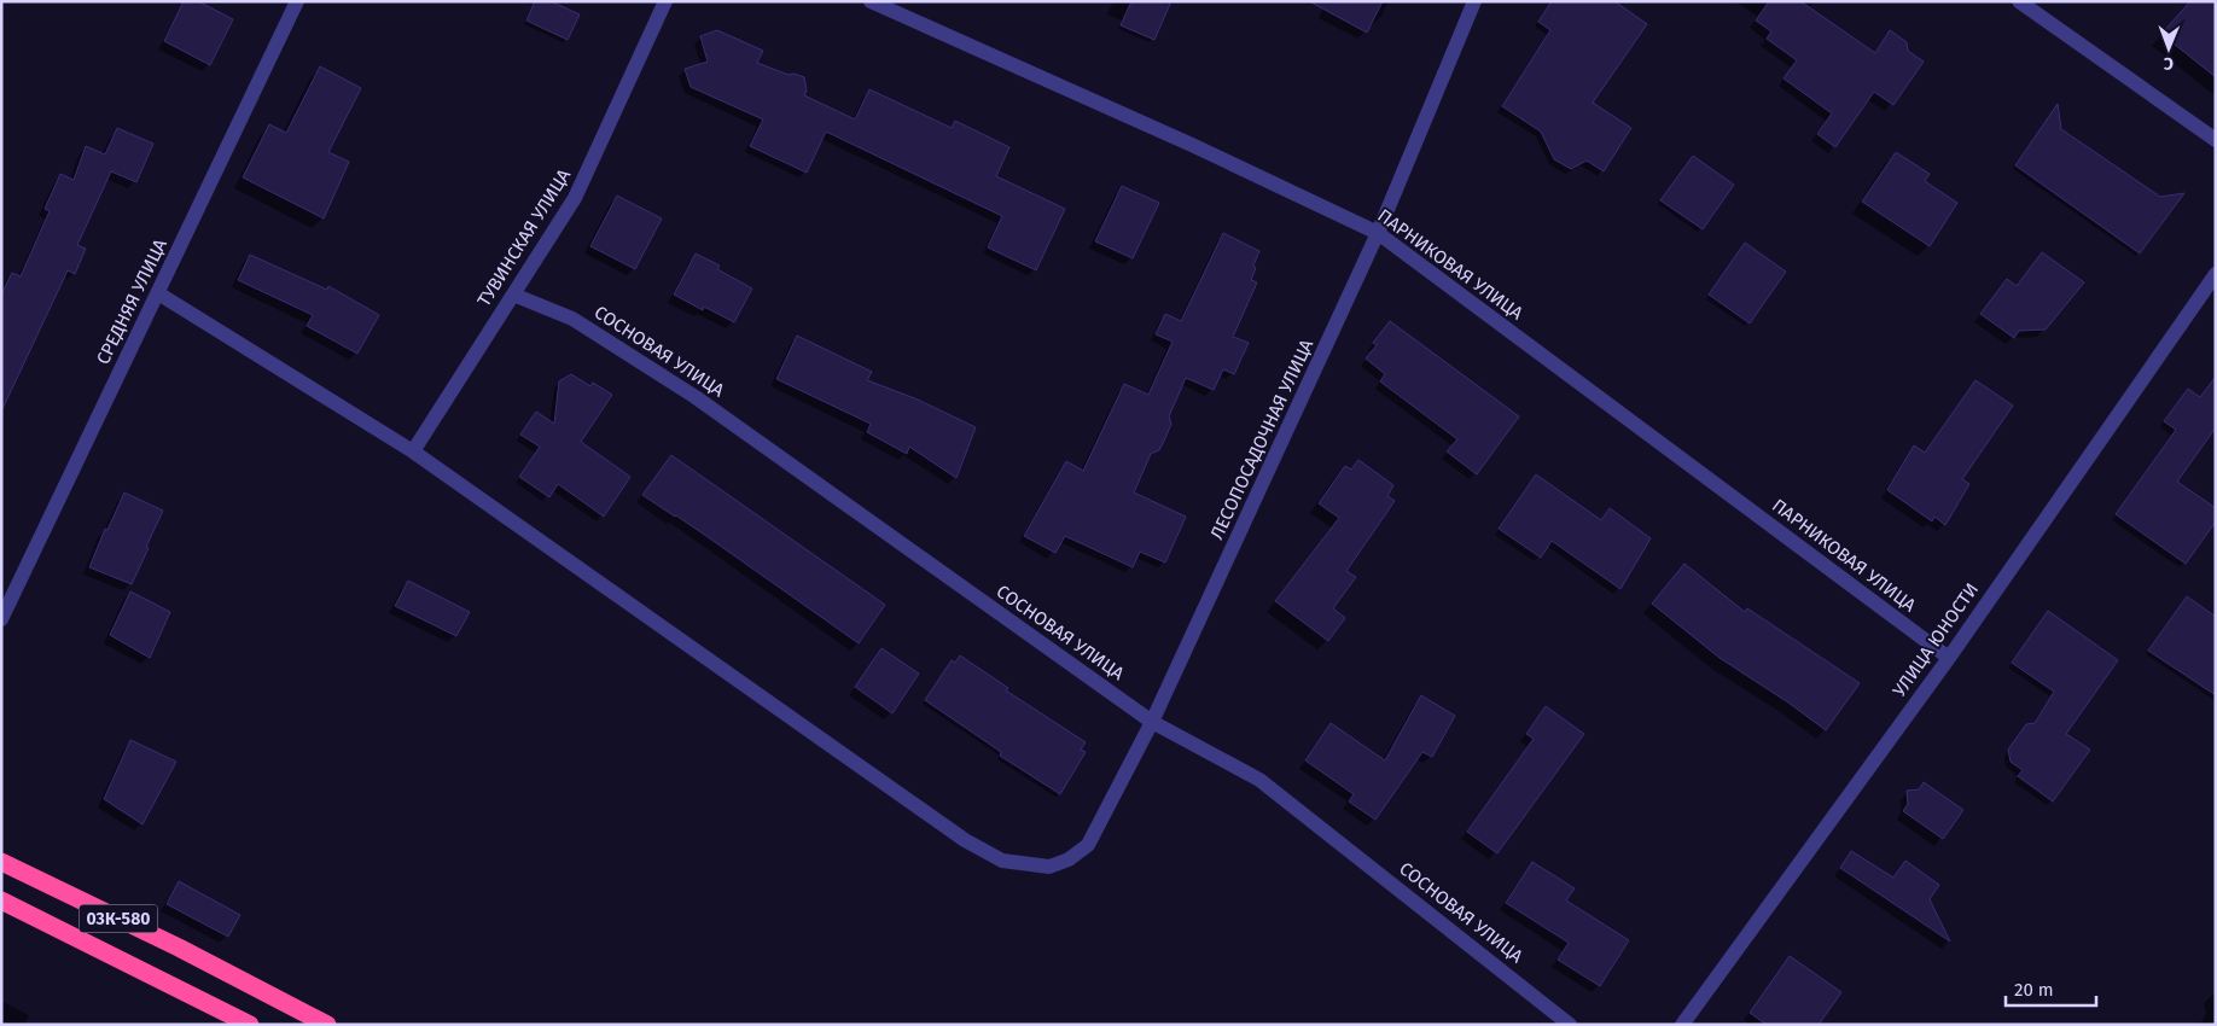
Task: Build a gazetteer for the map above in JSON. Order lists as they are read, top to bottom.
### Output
{
  "streets": {
    "highway": ["03К-580"],
    "street": [
      "ТУВИНСКАЯ УЛИЦА",
      "ПАРНИКОВАЯ УЛИЦА",
      "СРЕДНЯЯ УЛИЦА",
      "СОСНОВАЯ УЛИЦА",
      "ЛЕСОПОСАДОЧНАЯ УЛИЦА",
      "УЛИЦА ЮНОСТИ"
    ]
  },
  "crossings": [
    ["ТУВИНСКАЯ УЛИЦА", "СОСНОВАЯ УЛИЦА"],
    ["ТУВИНСКАЯ УЛИЦА", "ЛЕСОПОСАДОЧНАЯ УЛИЦА"],
    ["ПАРНИКОВАЯ УЛИЦА", "ЛЕСОПОСАДОЧНАЯ УЛИЦА"],
    ["ПАРНИКОВАЯ УЛИЦА", "УЛИЦА ЮНОСТИ"],
    ["СОСНОВАЯ УЛИЦА", "ЛЕСОПОСАДОЧНАЯ УЛИЦА"]
  ],
  "scale_bar": "20 m",
  "north": "bottom"
}
